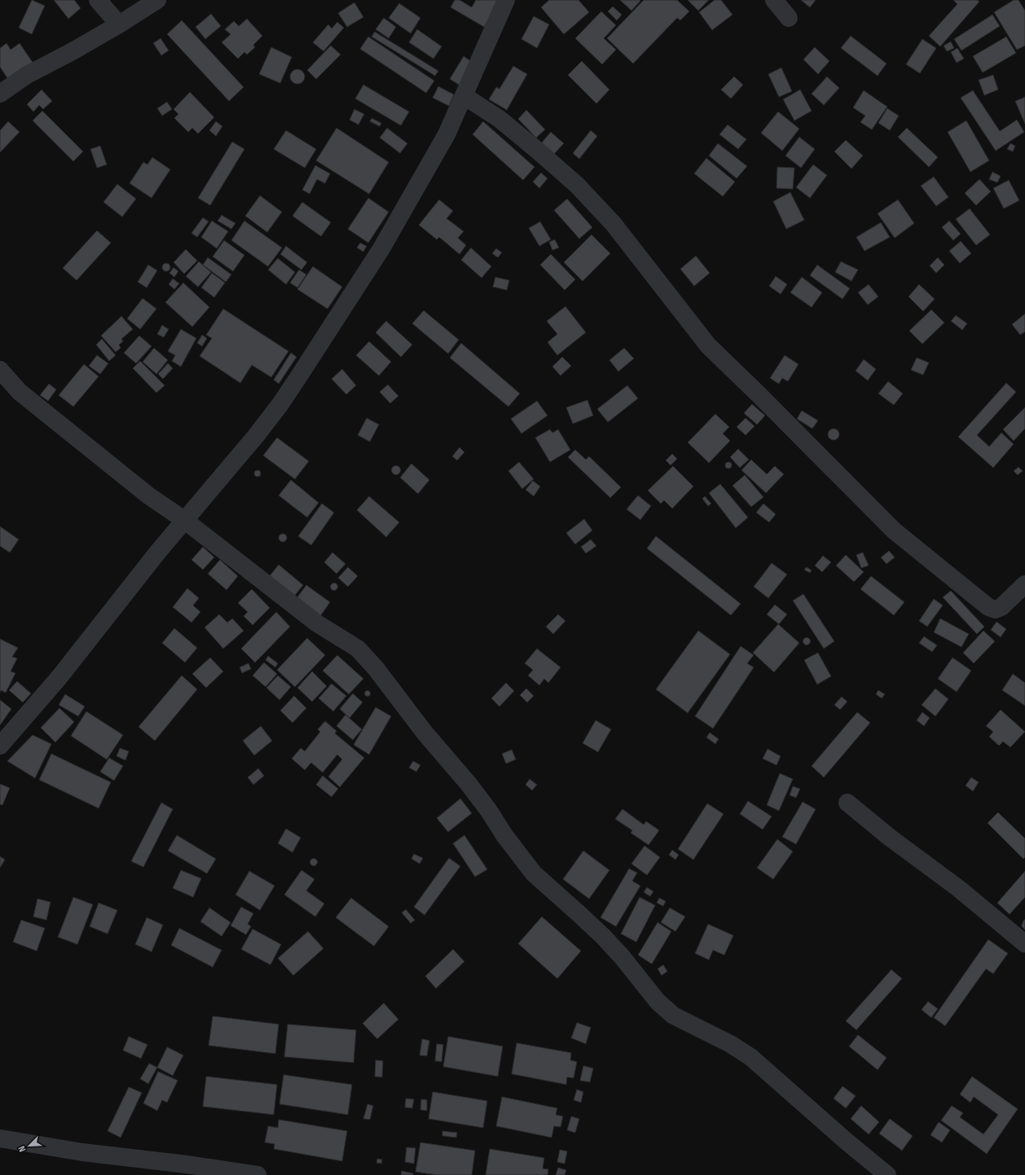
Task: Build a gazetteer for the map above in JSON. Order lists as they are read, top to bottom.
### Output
{
  "north": "bottom left"
}
